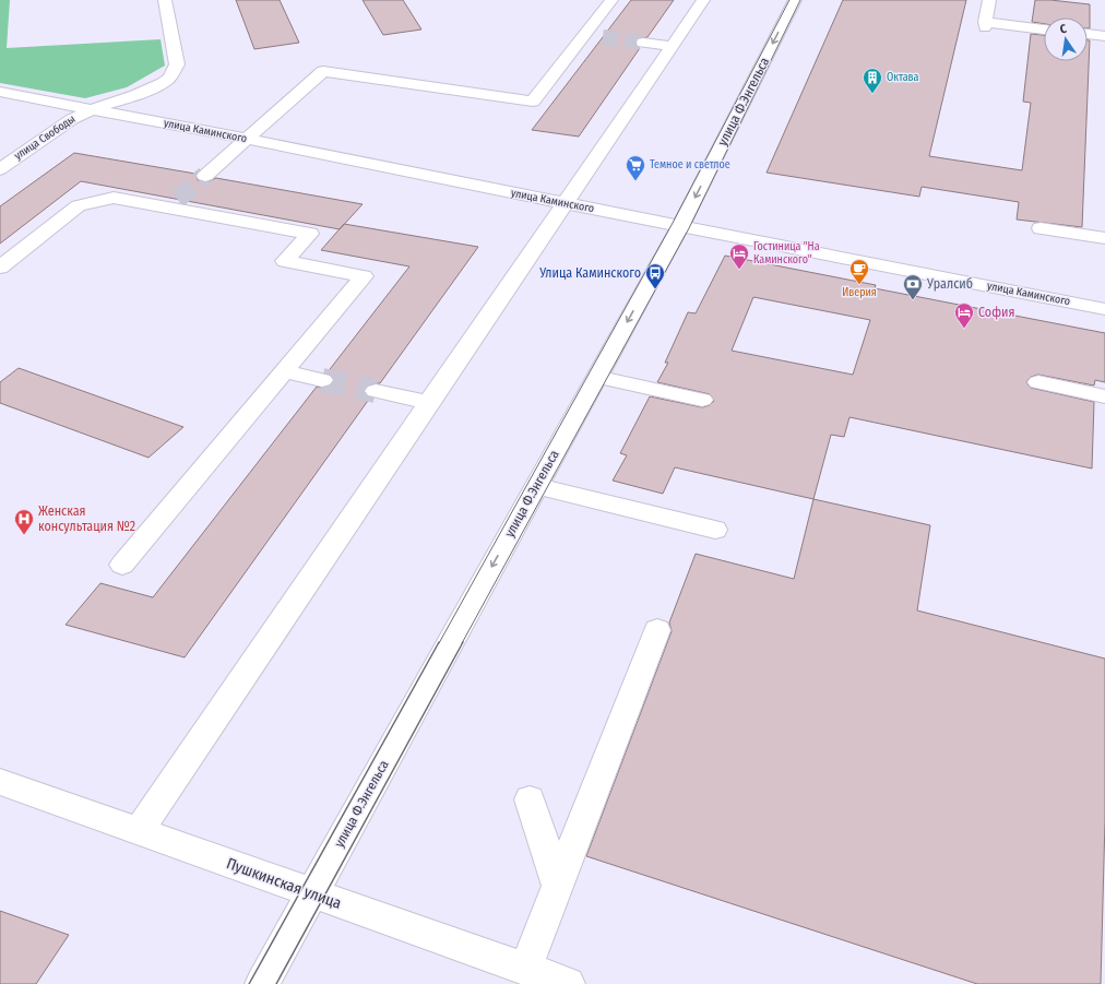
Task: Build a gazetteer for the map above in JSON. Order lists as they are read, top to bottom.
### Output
{
  "streets": {
    "street": [
      "улица Ф.Энгельса",
      "улица Каминского",
      "улица Свободы",
      "Пушкинская улица"
    ]
  },
  "crossings": [
    ["улица Ф.Энгельса", "улица Каминского"],
    ["улица Ф.Энгельса", "Пушкинская улица"],
    ["улица Каминского", "улица Свободы"]
  ],
  "places": {
    "building": ["Октава"],
    "supermarket": ["Темное и светлое"],
    "hotel": ["Гостиница \"На Каминского\"", "София"],
    "cafe": ["Иверия"],
    "bus stop": ["Улица Каминского"],
    "bank": ["Уралсиб"],
    "hospital": ["Женская консультация №2"]
  },
  "north": "top"
}
